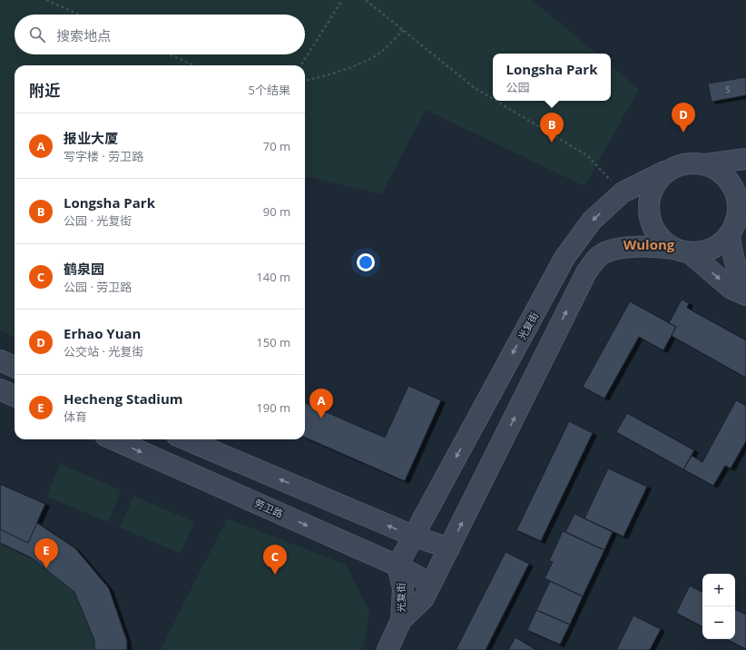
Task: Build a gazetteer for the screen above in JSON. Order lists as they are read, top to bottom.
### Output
{
  "streets": {
    "main road": ["光复街", "劳卫路"]
  },
  "crossings": [
    ["光复街", "劳卫路"]
  ],
  "districts": ["Wulong"],
  "house_numbers": ["5"],
  "page": {
    "search": "搜索地点",
    "popup": ["Longsha Park", "公园"],
    "heading": ["附近", "5个结果"],
    "pins": [
      "D",
      "B",
      "A",
      "E",
      "C"
    ],
    "list": [
      {
        "mark": "A",
        "name": "报业大厦",
        "note": "写字楼 · 劳卫路",
        "value": "70 m"
      },
      {
        "mark": "B",
        "name": "Longsha Park",
        "note": "公园 · 光复街",
        "value": "90 m"
      },
      {
        "mark": "C",
        "name": "鹤泉园",
        "note": "公园 · 劳卫路",
        "value": "140 m"
      },
      {
        "mark": "D",
        "name": "Erhao Yuan",
        "note": "公交站 · 光复街",
        "value": "150 m"
      },
      {
        "mark": "E",
        "name": "Hecheng Stadium",
        "note": "体育",
        "value": "190 m"
      }
    ],
    "map_buttons": ["+", "−"]
  }
}
